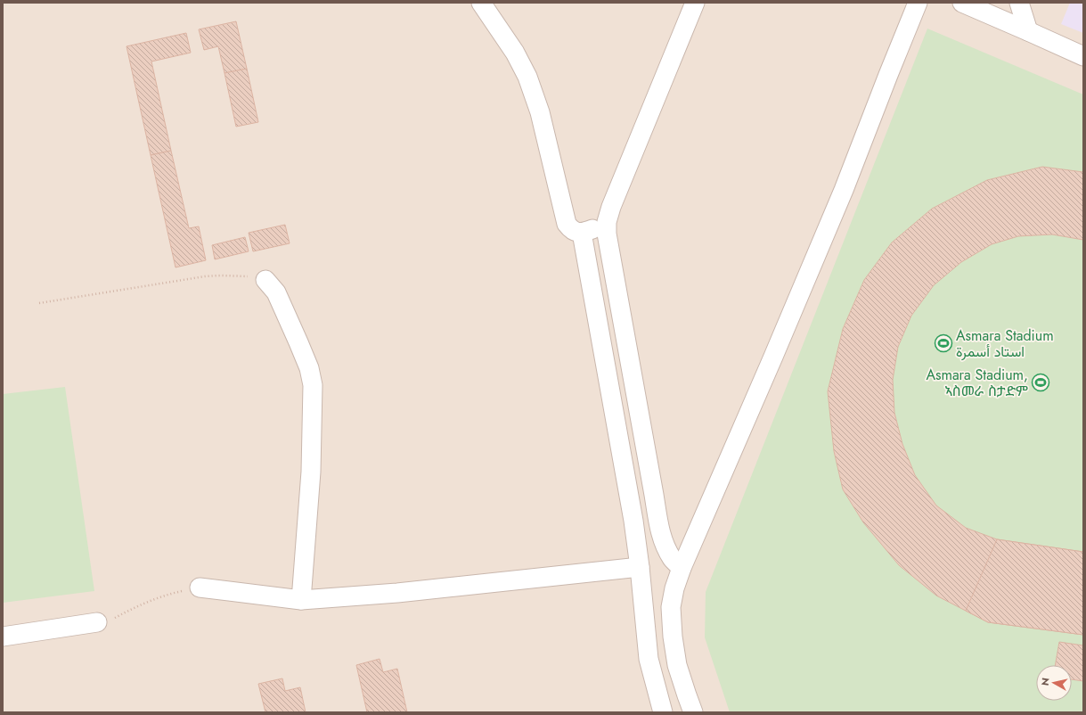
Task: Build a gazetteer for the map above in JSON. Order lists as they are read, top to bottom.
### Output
{
  "places": {
    "sports": ["Asmara Stadium استاد أسمرة", "Asmara Stadium, ኣስመራ ስታድም"]
  },
  "north": "left"
}
